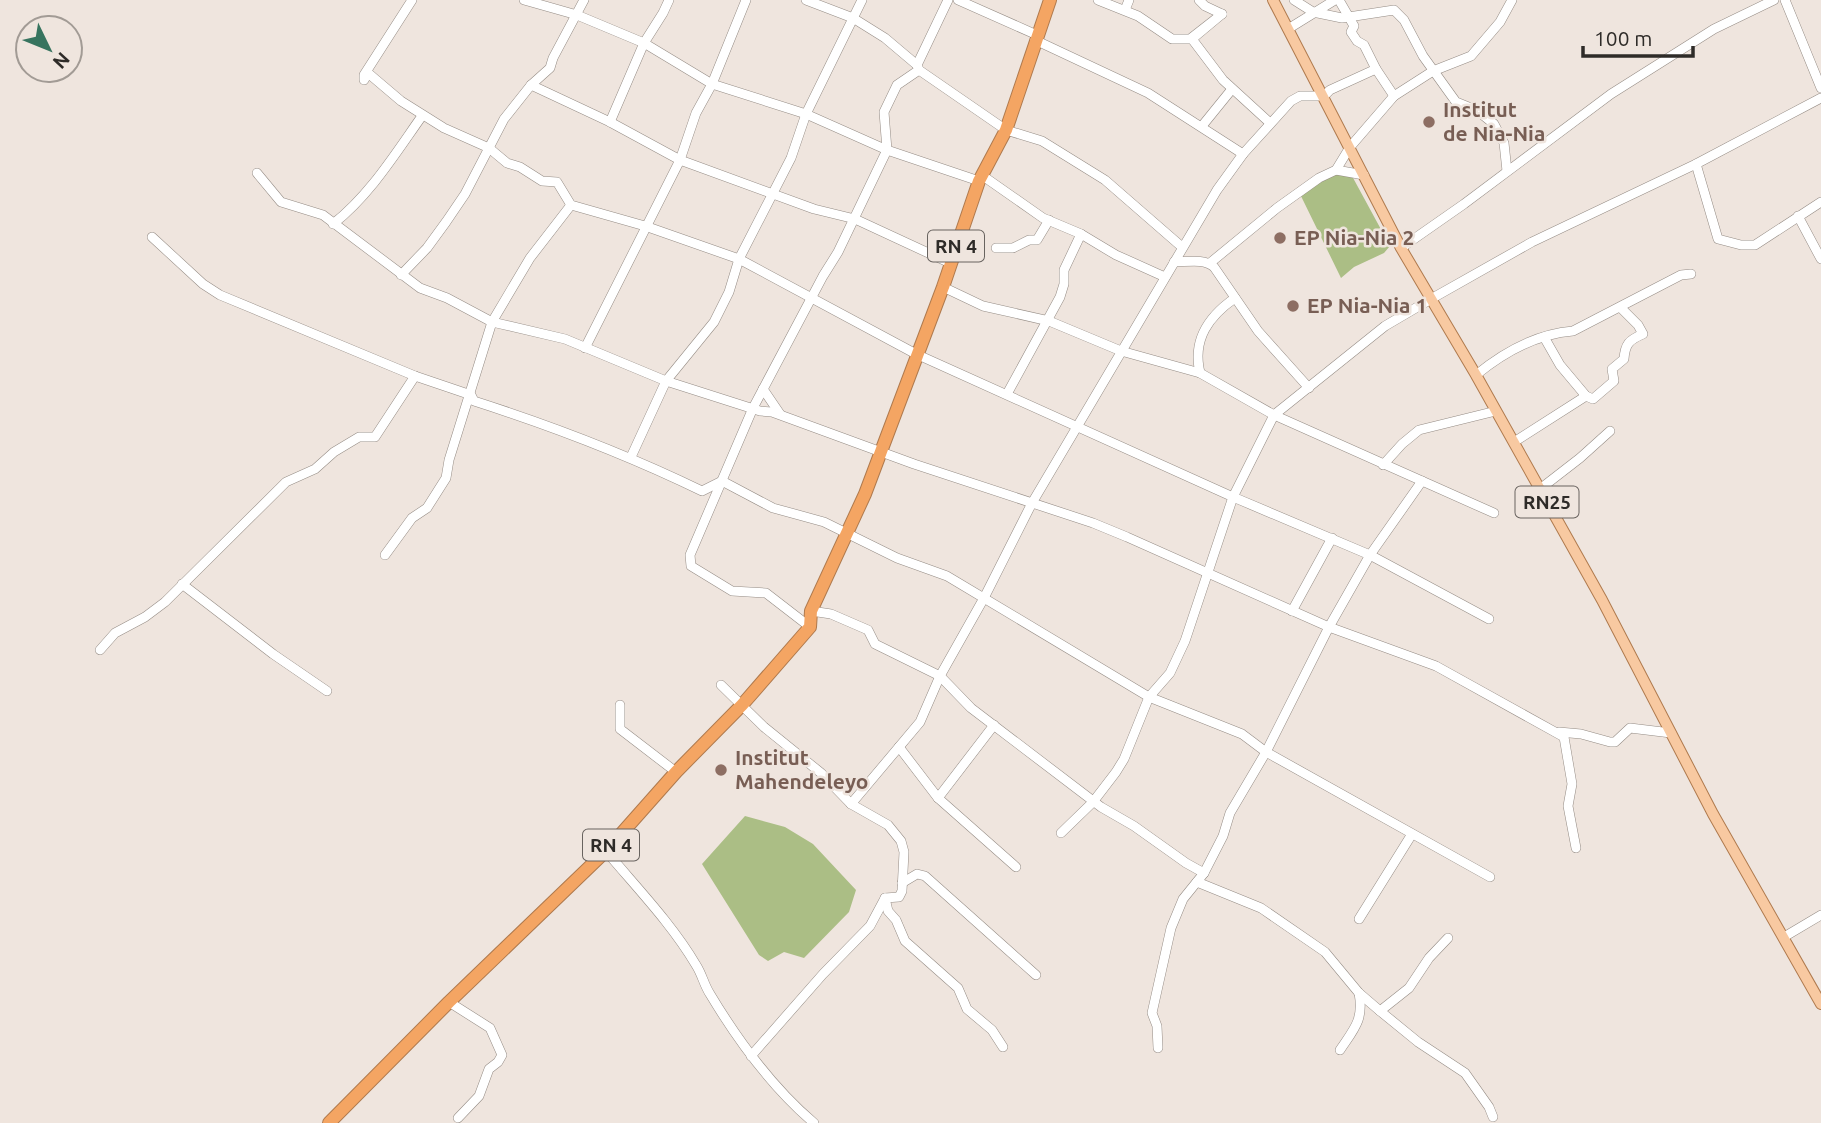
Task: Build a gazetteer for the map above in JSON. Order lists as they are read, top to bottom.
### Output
{
  "streets": {
    "highway": ["RN 4"],
    "main road": ["RN25"]
  },
  "places": [
    "Institut de Nia-Nia",
    "EP Nia-Nia 2",
    "EP Nia-Nia 1",
    "Institut Mahendeleyo"
  ],
  "scale_bar": "100 m",
  "north": "bottom right"
}
